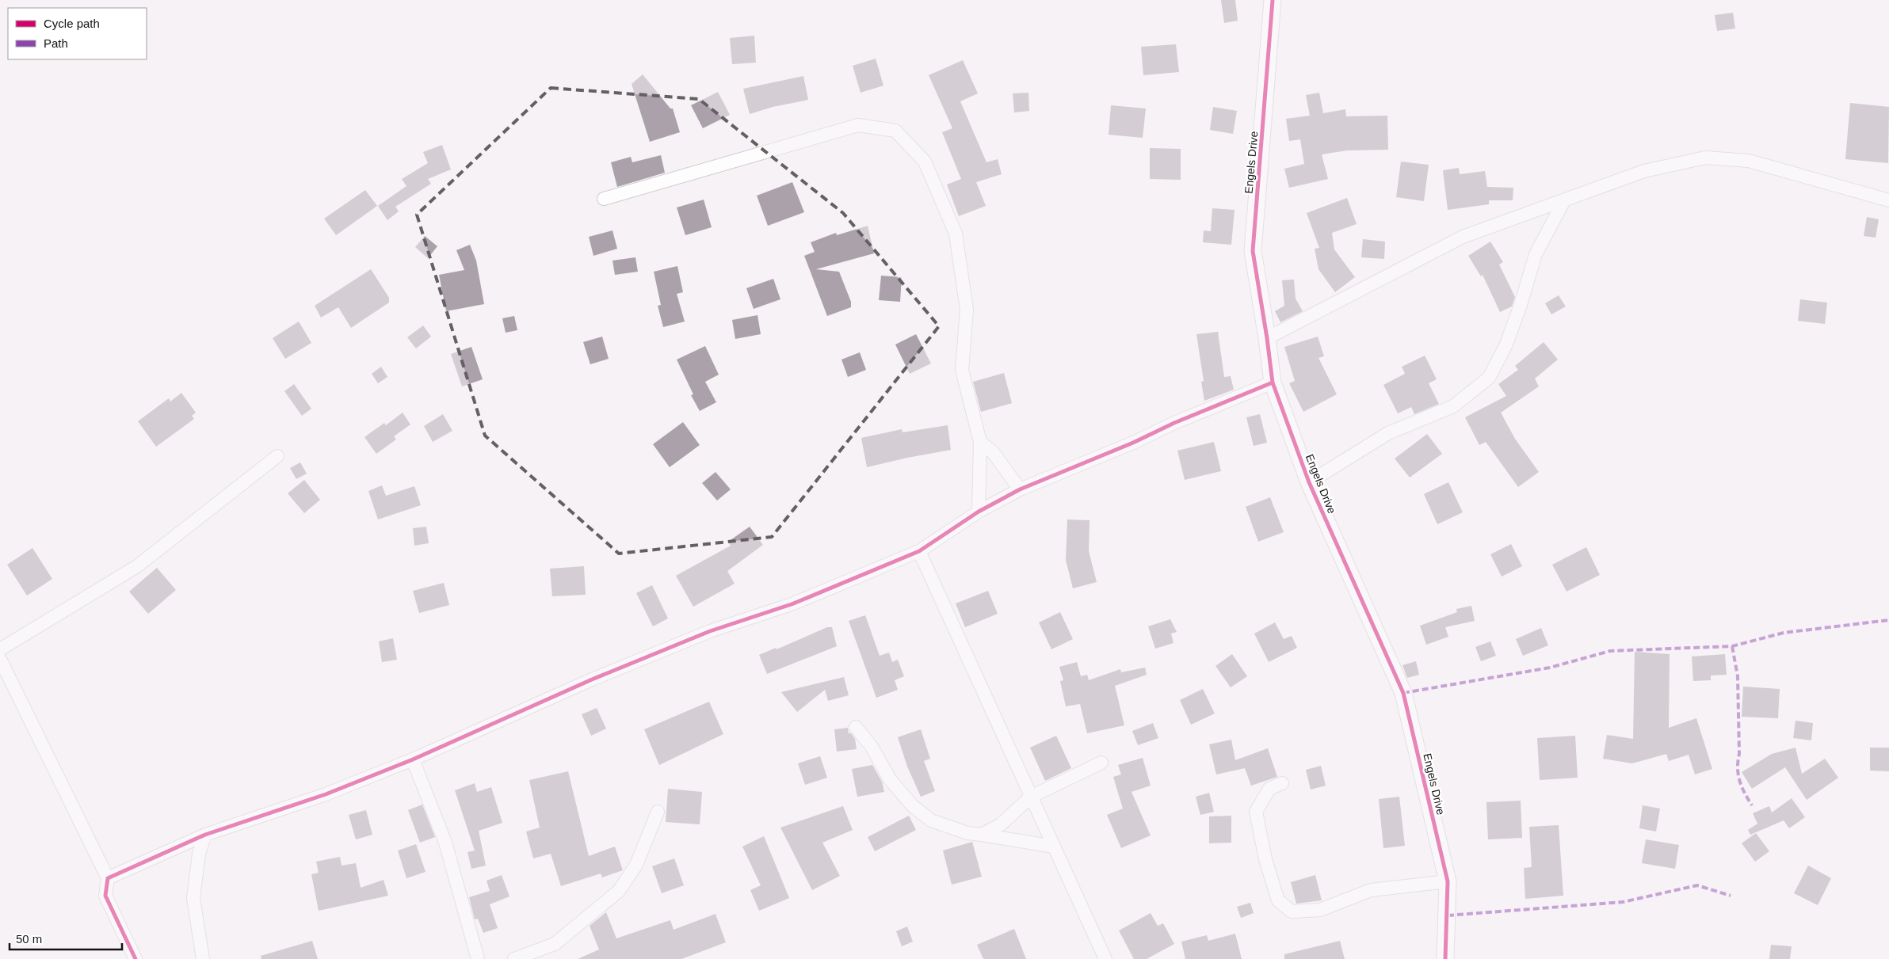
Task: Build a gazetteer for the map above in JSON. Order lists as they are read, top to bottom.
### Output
{
  "streets": {
    "street": ["Engels Drive"]
  },
  "legend": ["Cycle path", "Path"],
  "scale_bar": "50 m"
}
